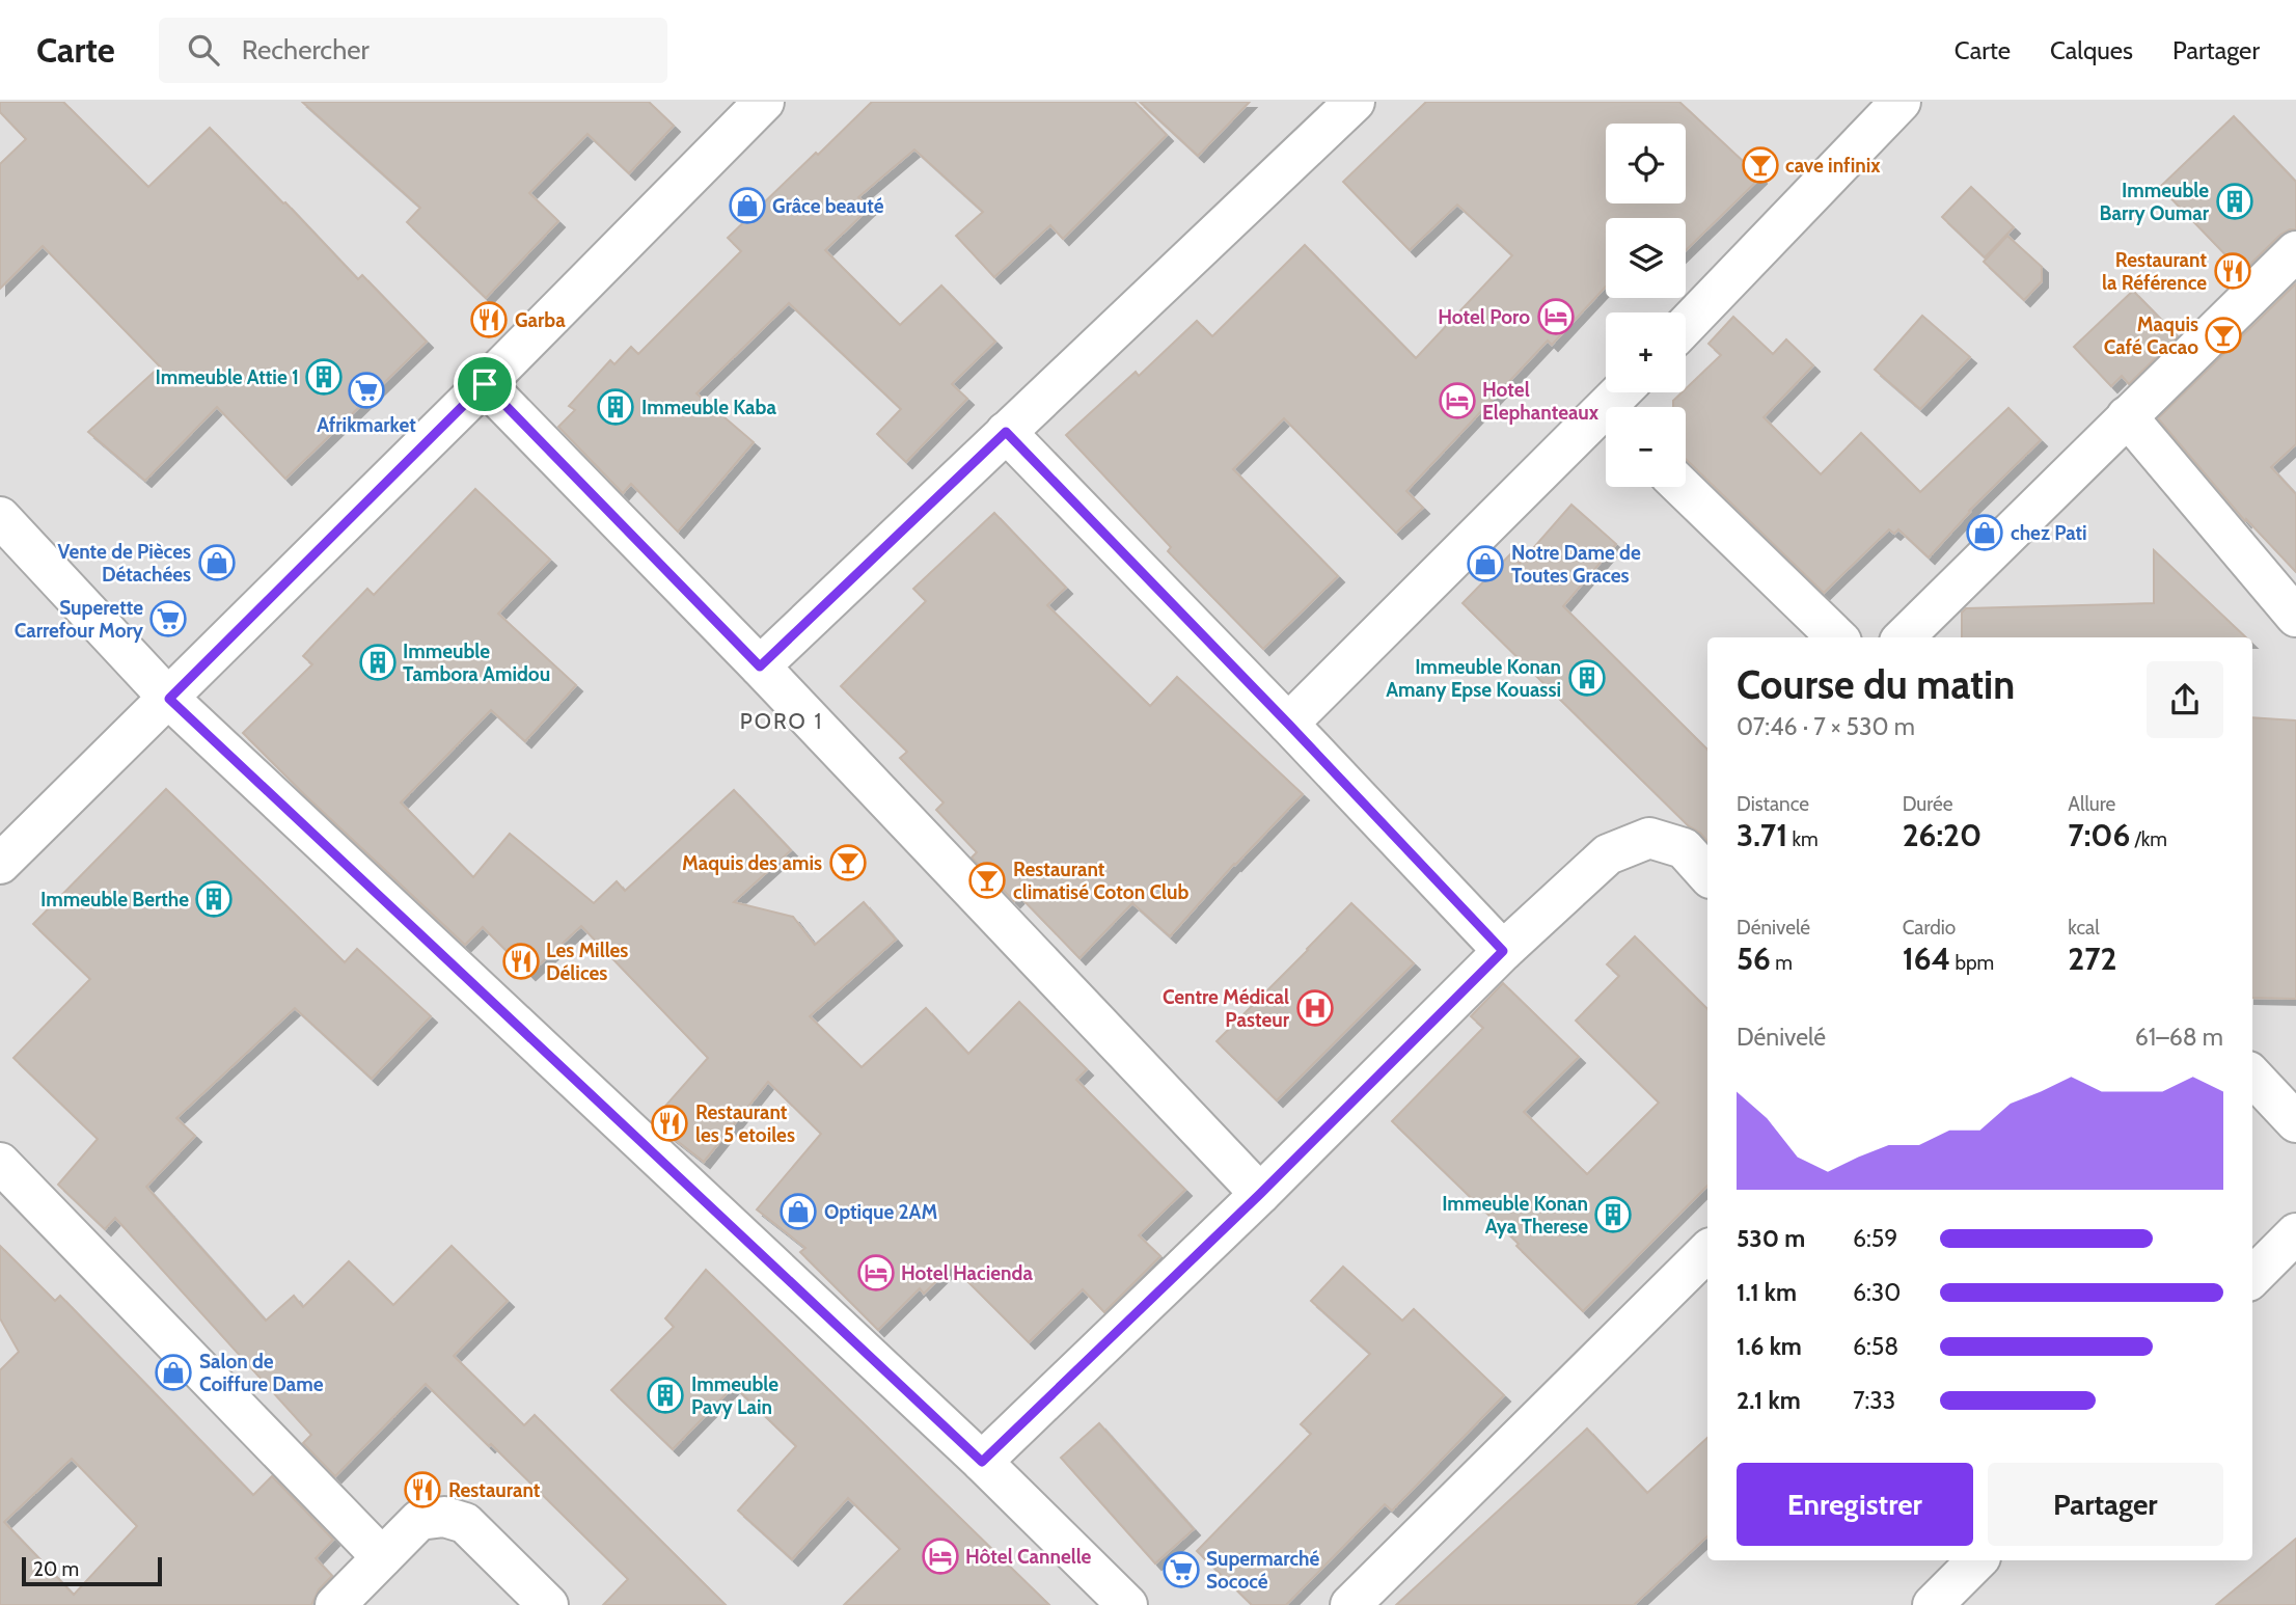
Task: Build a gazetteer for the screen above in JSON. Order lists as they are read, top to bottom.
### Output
{
  "districts": ["PORO 1"],
  "places": {
    "bar": [
      "cave infinix",
      "Maquis Café Cacao",
      "Maquis des amis",
      "Restaurant climatisé Coton Club"
    ],
    "building": [
      "Immeuble Barry Oumar",
      "Immeuble Attie 1",
      "Immeuble Kaba",
      "Immeuble Tambora Amidou",
      "Immeuble Konan Amany Epse Kouassi",
      "Immeuble Berthe",
      "Immeuble Konan Aya Therese",
      "Immeuble Pavy Lain"
    ],
    "shop": [
      "Grâce beauté",
      "chez Pati",
      "Vente de Pièces Détachées",
      "Notre Dame de Toutes Graces",
      "Optique 2AM",
      "Salon de Coiffure Dame"
    ],
    "restaurant": [
      "Restaurant la Référence",
      "Garba",
      "Les Milles Délices",
      "Restaurant les 5 etoiles",
      "Restaurant"
    ],
    "hotel": [
      "Hotel Poro",
      "Hotel Elephanteaux",
      "Hotel Hacienda",
      "Hôtel Cannelle"
    ],
    "supermarket": ["Afrikmarket", "Superette Carrefour Mory", "Supermarché Sococé"],
    "hospital": ["Centre Médical Pasteur"]
  },
  "scale_bar": "20 m",
  "page": {
    "header": "Carte",
    "search": "Rechercher",
    "nav": ["Carte", "Calques", "Partager"],
    "map_buttons": ["+", "−"],
    "heading": ["Course du matin", "07:46 · 7 × 530 m"],
    "stats": [
      ["Distance", "3.71 km"],
      ["Durée", "26:20"],
      ["Allure", "7:06 /km"],
      ["Dénivelé", "56 m"],
      ["Cardio", "164 bpm"],
      ["kcal", "272"]
    ],
    "chart": ["Dénivelé", "61–68 m"],
    "list": [
      {
        "name": "530 m",
        "note": "6:59"
      },
      {
        "name": "1.1 km",
        "note": "6:30"
      },
      {
        "name": "1.6 km",
        "note": "6:58"
      },
      {
        "name": "2.1 km",
        "note": "7:33"
      }
    ],
    "buttons": ["Enregistrer", "Partager"],
    "scale": "20 m"
  }
}
